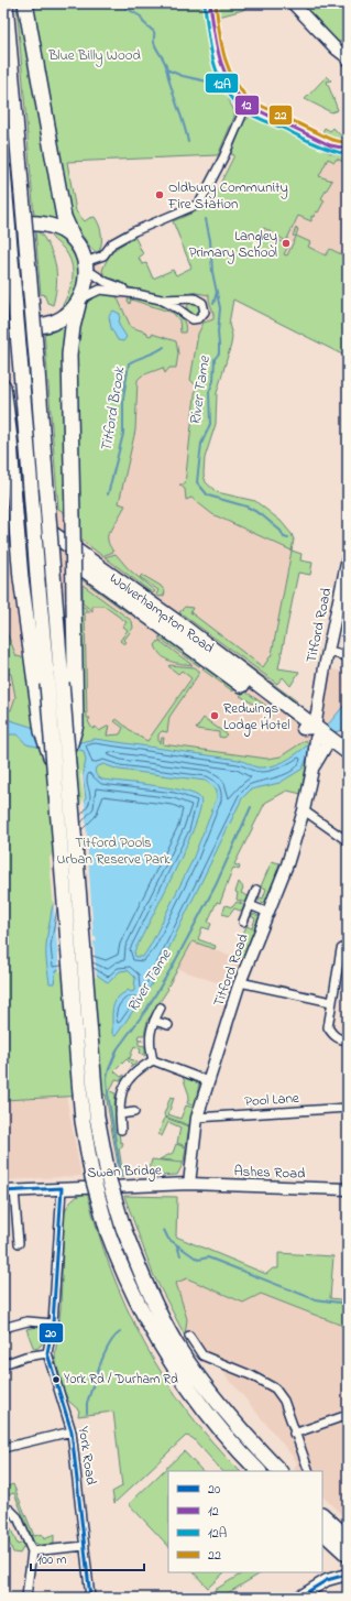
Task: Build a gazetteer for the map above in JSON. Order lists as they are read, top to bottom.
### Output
{
  "streets": {
    "highway": ["Wolverhampton Road"],
    "street": [
      "Titford Road",
      "Pool Lane",
      "Swan Bridge",
      "Ashes Road",
      "York Road"
    ]
  },
  "crossings": [
    ["Wolverhampton Road", "Titford Road"],
    ["Titford Road", "Pool Lane"],
    ["Titford Road", "Swan Bridge"],
    ["Titford Road", "Ashes Road"],
    ["Swan Bridge", "Ashes Road"],
    ["Swan Bridge", "York Road"]
  ],
  "water": ["River Tame", "Titford Brook"],
  "parks": ["Blue Billy Wood", "Titford Pools Urban Reserve Park"],
  "places": [
    "Oldbury Community Fire Station",
    "Langley Primary School",
    "Redwings Lodge Hotel",
    "York Rd / Durham Rd"
  ],
  "lines": [
    "transit line 12",
    "transit line 22",
    "transit line 12A",
    "transit line 20"
  ],
  "legend": [
    "20",
    "12",
    "12A",
    "22"
  ],
  "scale_bar": "100 m"
}
